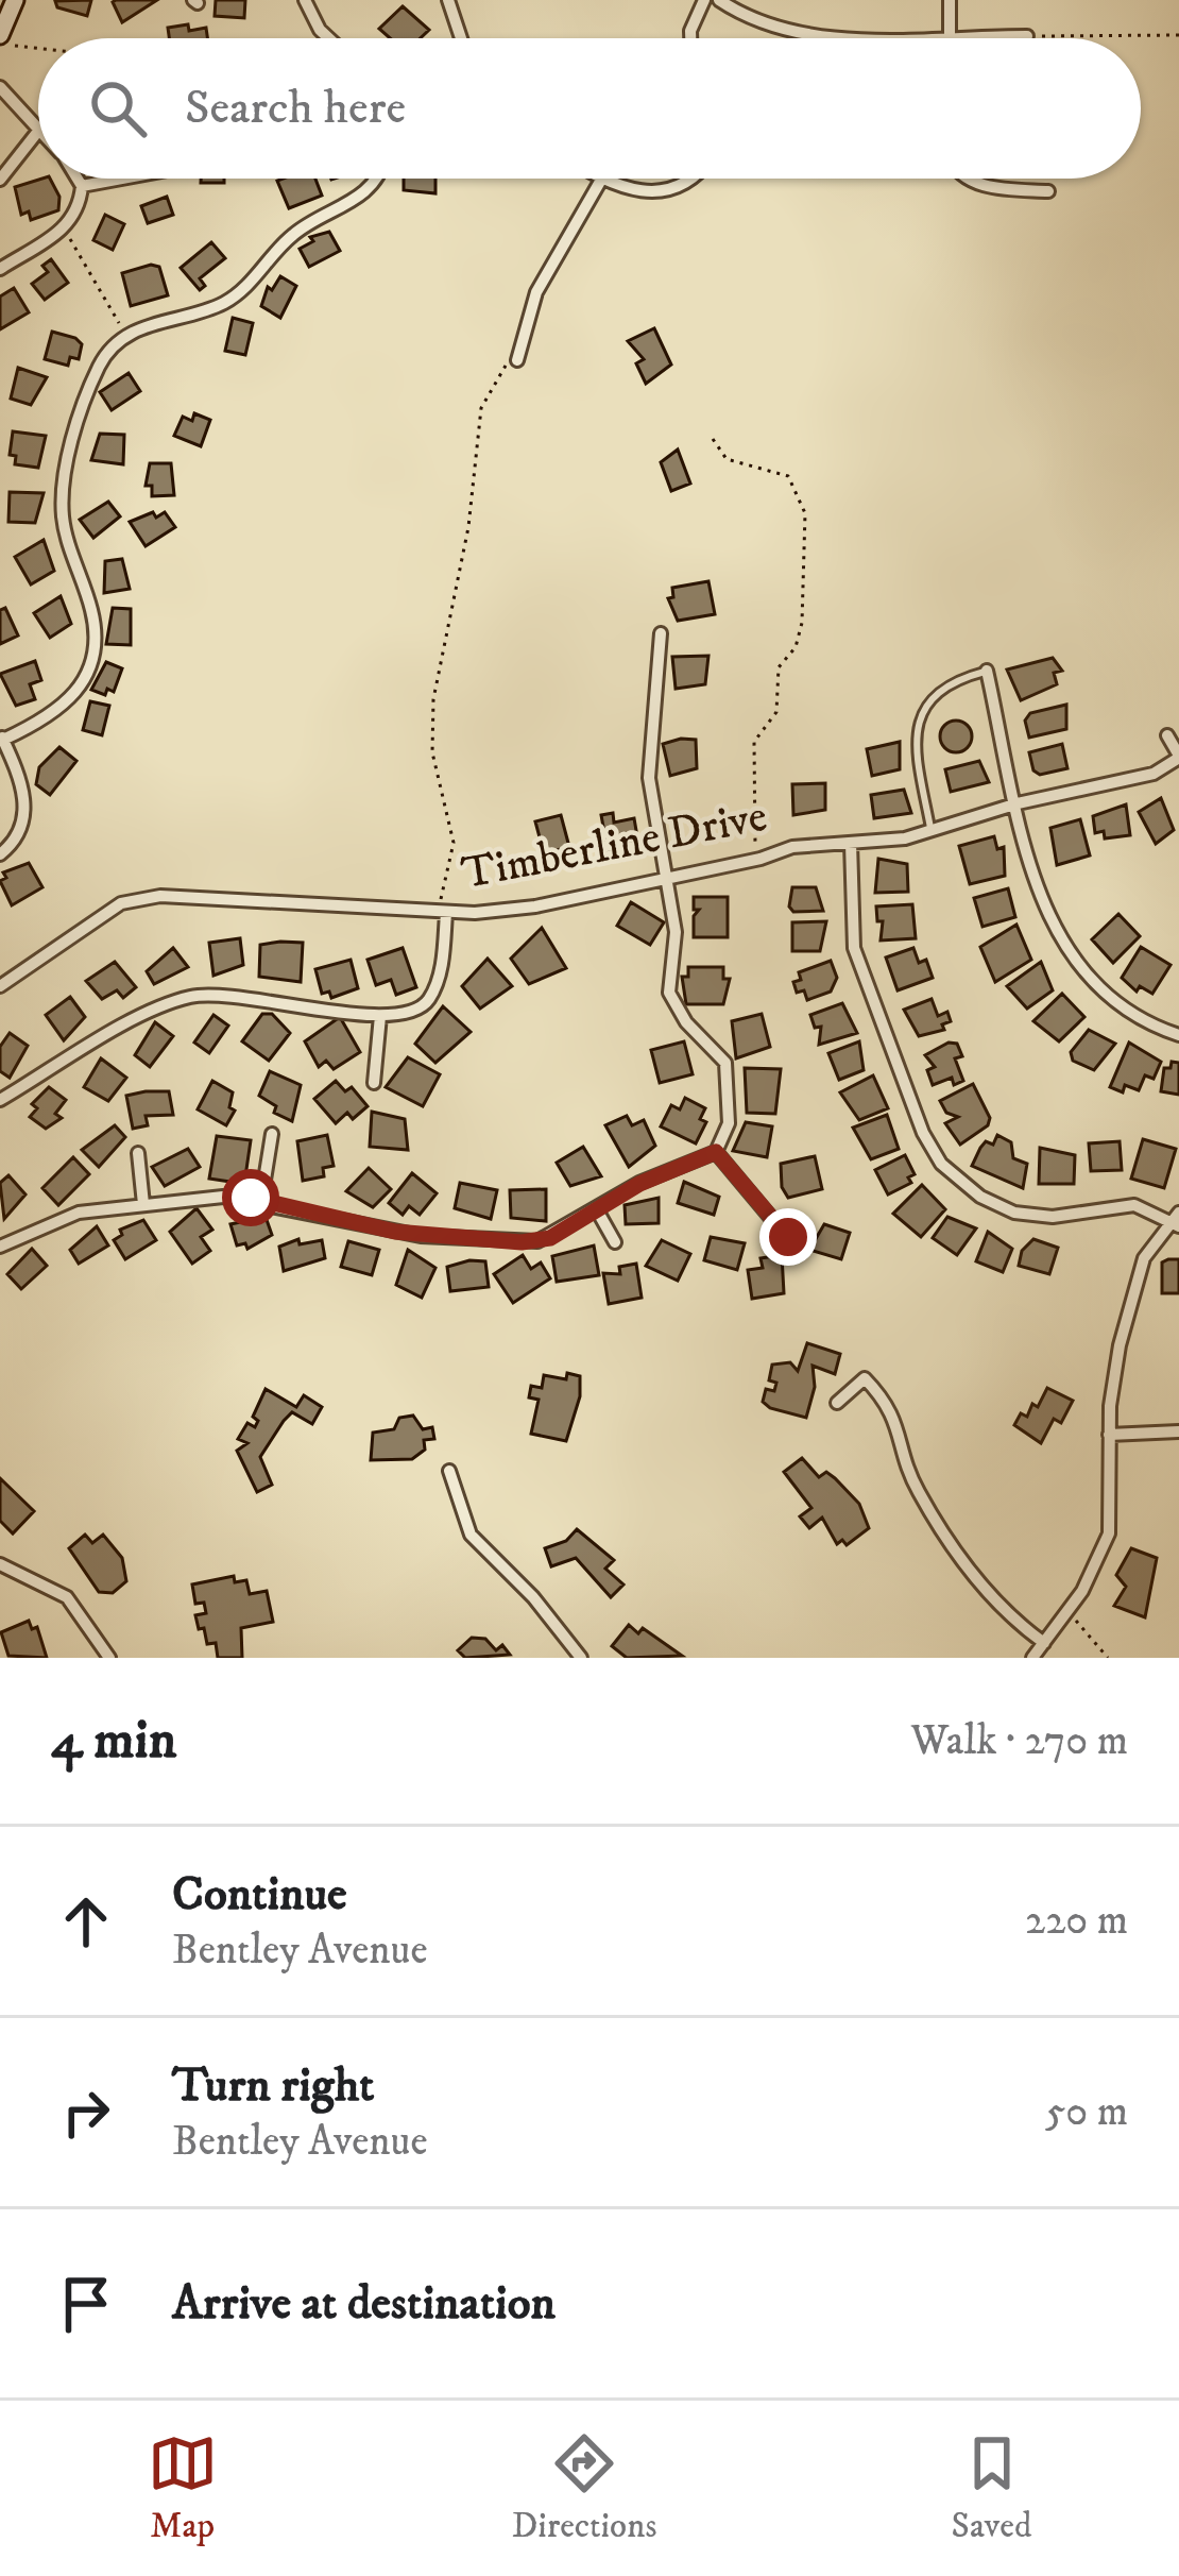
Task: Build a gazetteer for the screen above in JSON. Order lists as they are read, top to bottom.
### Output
{
  "streets": {
    "street": ["Timberline Drive"]
  },
  "page": {
    "search": "Search here",
    "heading": ["4 min", "Walk · 270 m"],
    "list": [
      ["Continue", "Bentley Avenue", "220 m"],
      ["Turn right", "Bentley Avenue", "50 m"],
      "Arrive at destination"
    ],
    "nav": ["Map", "Directions", "Saved"]
  }
}
